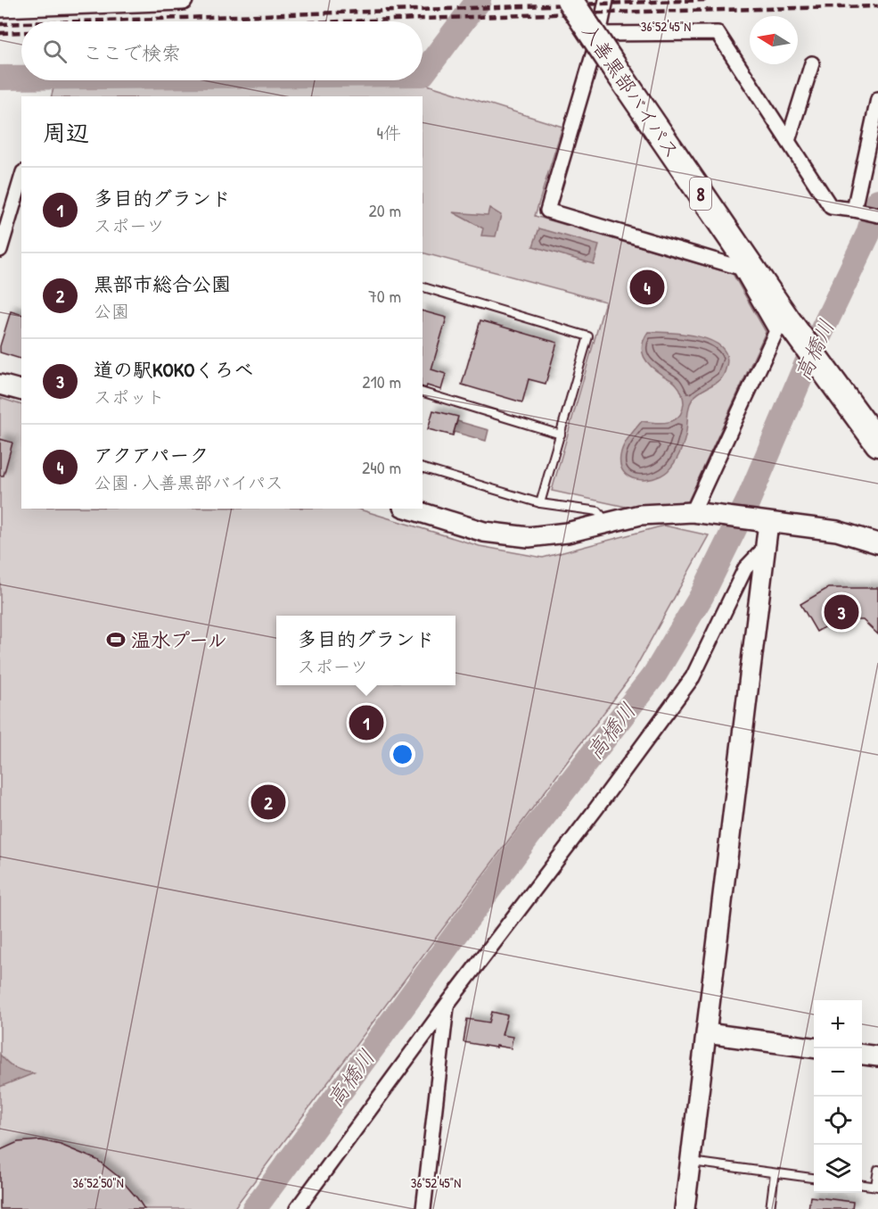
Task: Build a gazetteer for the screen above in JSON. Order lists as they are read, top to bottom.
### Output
{
  "streets": {
    "highway": ["入善黒部バイパス", "8"]
  },
  "water": ["高橋川"],
  "places": {
    "sports": ["温水プール"]
  },
  "north": "left",
  "page": {
    "search": "ここで検索",
    "heading": ["周辺", "4件"],
    "list": [
      {
        "mark": "1",
        "name": "多目的グランド",
        "note": "スポーツ",
        "value": "20 m"
      },
      {
        "mark": "2",
        "name": "黒部市総合公園",
        "note": "公園",
        "value": "70 m"
      },
      {
        "mark": "3",
        "name": "道の駅KOKOくろべ",
        "note": "スポット",
        "value": "210 m"
      },
      {
        "mark": "4",
        "name": "アクアパーク",
        "note": "公園 · 入善黒部バイパス",
        "value": "240 m"
      }
    ],
    "pins": [
      "4",
      "3",
      "1",
      "2"
    ],
    "popup": ["多目的グランド", "スポーツ"],
    "map_buttons": ["+", "−"]
  },
  "coordinates": ["36°52'45\"N", "36°52'50\"N"]
}
